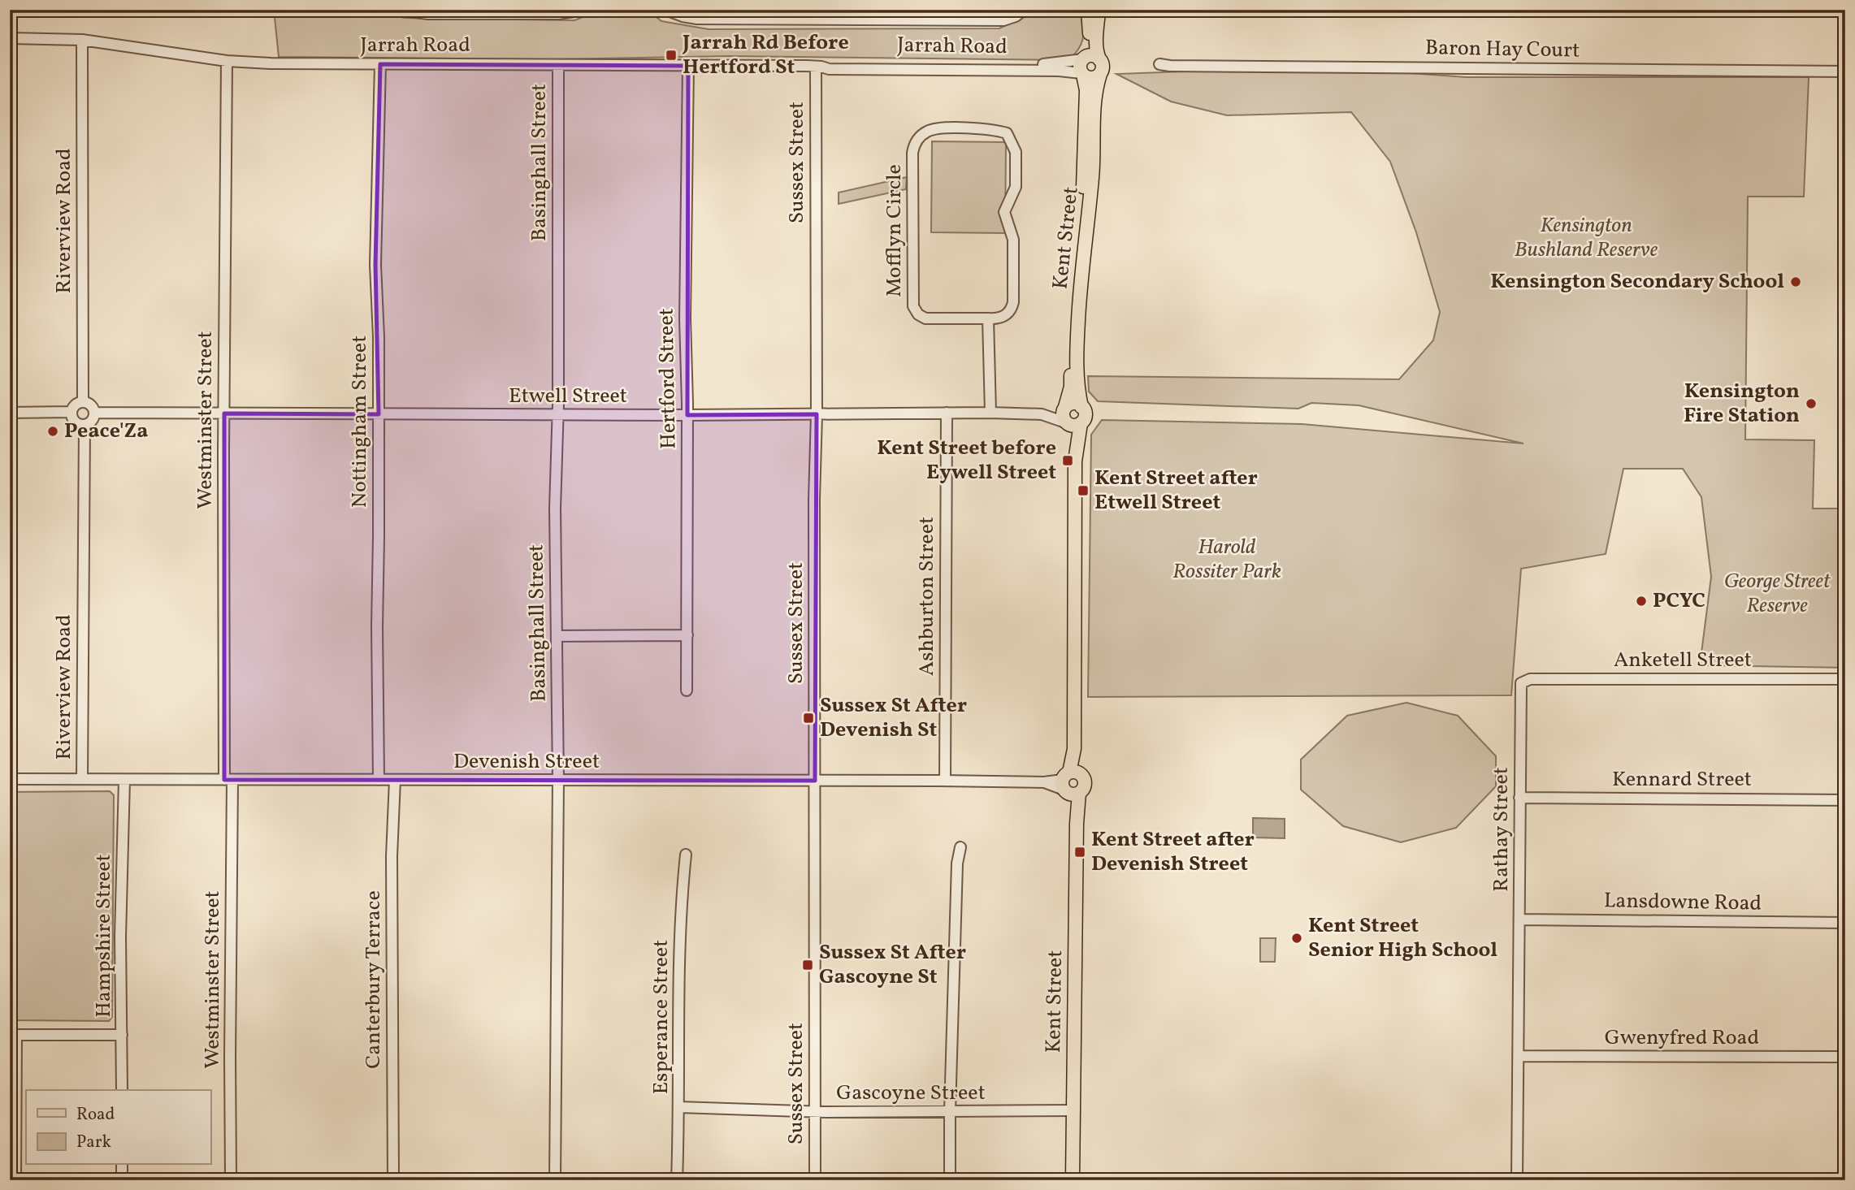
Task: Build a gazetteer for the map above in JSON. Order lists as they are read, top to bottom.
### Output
{
  "streets": {
    "main road": ["Kent Street"],
    "street": [
      "Jarrah Road",
      "Baron Hay Court",
      "Basinghall Street",
      "Sussex Street",
      "Riverview Road",
      "Mofflyn Circle",
      "Hertford Street",
      "Etwell Street",
      "Westminster Street",
      "Nottingham Street",
      "Ashburton Street",
      "Anketell Street",
      "Devenish Street",
      "Kennard Street",
      "Rathay Street",
      "Lansdowne Road",
      "Hampshire Street",
      "Canterbury Terrace",
      "Esperance Street",
      "Gwenyfred Road",
      "Gascoyne Street"
    ]
  },
  "crossings": [
    ["Jarrah Road", "Basinghall Street"],
    ["Jarrah Road", "Sussex Street"],
    ["Jarrah Road", "Riverview Road"],
    ["Jarrah Road", "Kent Street"],
    ["Jarrah Road", "Hertford Street"],
    ["Jarrah Road", "Westminster Street"],
    ["Jarrah Road", "Nottingham Street"],
    ["Basinghall Street", "Etwell Street"],
    ["Basinghall Street", "Devenish Street"],
    ["Sussex Street", "Etwell Street"],
    ["Sussex Street", "Devenish Street"],
    ["Sussex Street", "Gascoyne Street"],
    ["Riverview Road", "Etwell Street"],
    ["Riverview Road", "Devenish Street"],
    ["Kent Street", "Etwell Street"],
    ["Kent Street", "Devenish Street"],
    ["Kent Street", "Gascoyne Street"],
    ["Hertford Street", "Etwell Street"],
    ["Etwell Street", "Westminster Street"],
    ["Etwell Street", "Nottingham Street"],
    ["Etwell Street", "Ashburton Street"],
    ["Westminster Street", "Devenish Street"],
    ["Nottingham Street", "Devenish Street"],
    ["Ashburton Street", "Devenish Street"],
    ["Anketell Street", "Rathay Street"],
    ["Devenish Street", "Hampshire Street"],
    ["Devenish Street", "Canterbury Terrace"],
    ["Kennard Street", "Rathay Street"],
    ["Rathay Street", "Lansdowne Road"],
    ["Rathay Street", "Gwenyfred Road"],
    ["Esperance Street", "Gascoyne Street"]
  ],
  "parks": ["Kensington Bushland Reserve", "Harold Rossiter Park", "George Street Reserve"],
  "places": {
    "transit": [
      "Jarrah Rd Before Hertford St",
      "Kent Street before Eywell Street",
      "Kent Street after Etwell Street",
      "Sussex St After Devenish St",
      "Kent Street after Devenish Street",
      "Sussex St After Gascoyne St"
    ],
    "other": [
      "Kensington Secondary School",
      "Kensington Fire Station",
      "Peace'Za",
      "PCYC",
      "Kent Street Senior High School"
    ]
  },
  "legend": ["Road", "Park"]
}
